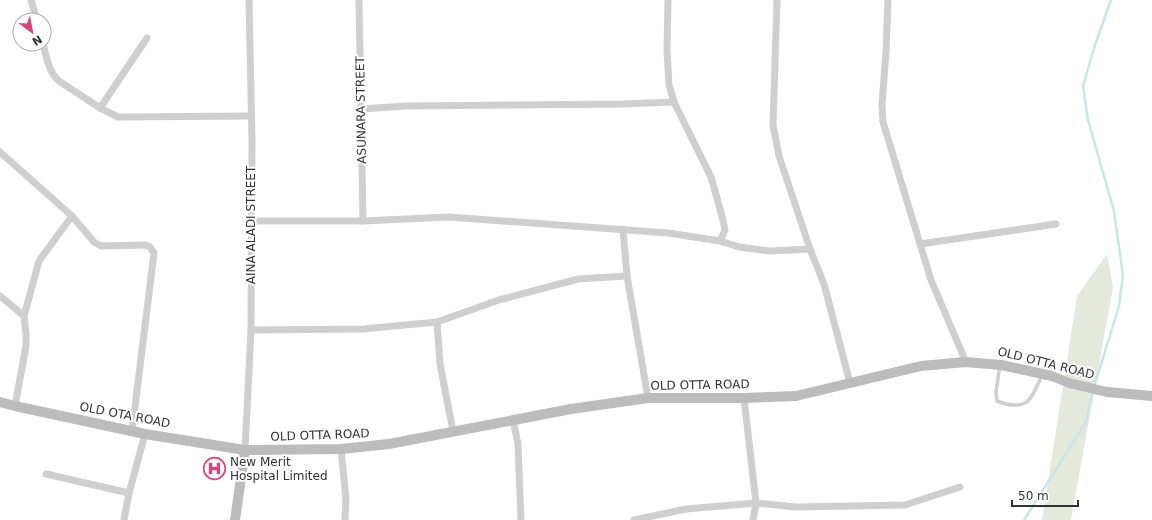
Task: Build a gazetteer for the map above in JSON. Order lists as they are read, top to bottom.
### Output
{
  "streets": {
    "street": [
      "ASUNARA STREET",
      "AINA ALADI STREET",
      "OLD OTTA ROAD",
      "OLD OTA ROAD"
    ]
  },
  "crossings": [
    ["AINA ALADI STREET", "OLD OTTA ROAD"],
    ["AINA ALADI STREET", "OLD OTA ROAD"],
    ["OLD OTTA ROAD", "OLD OTA ROAD"]
  ],
  "places": {
    "hospital": ["New Merit Hospital Limited"]
  },
  "scale_bar": "50 m",
  "north": "bottom right"
}
